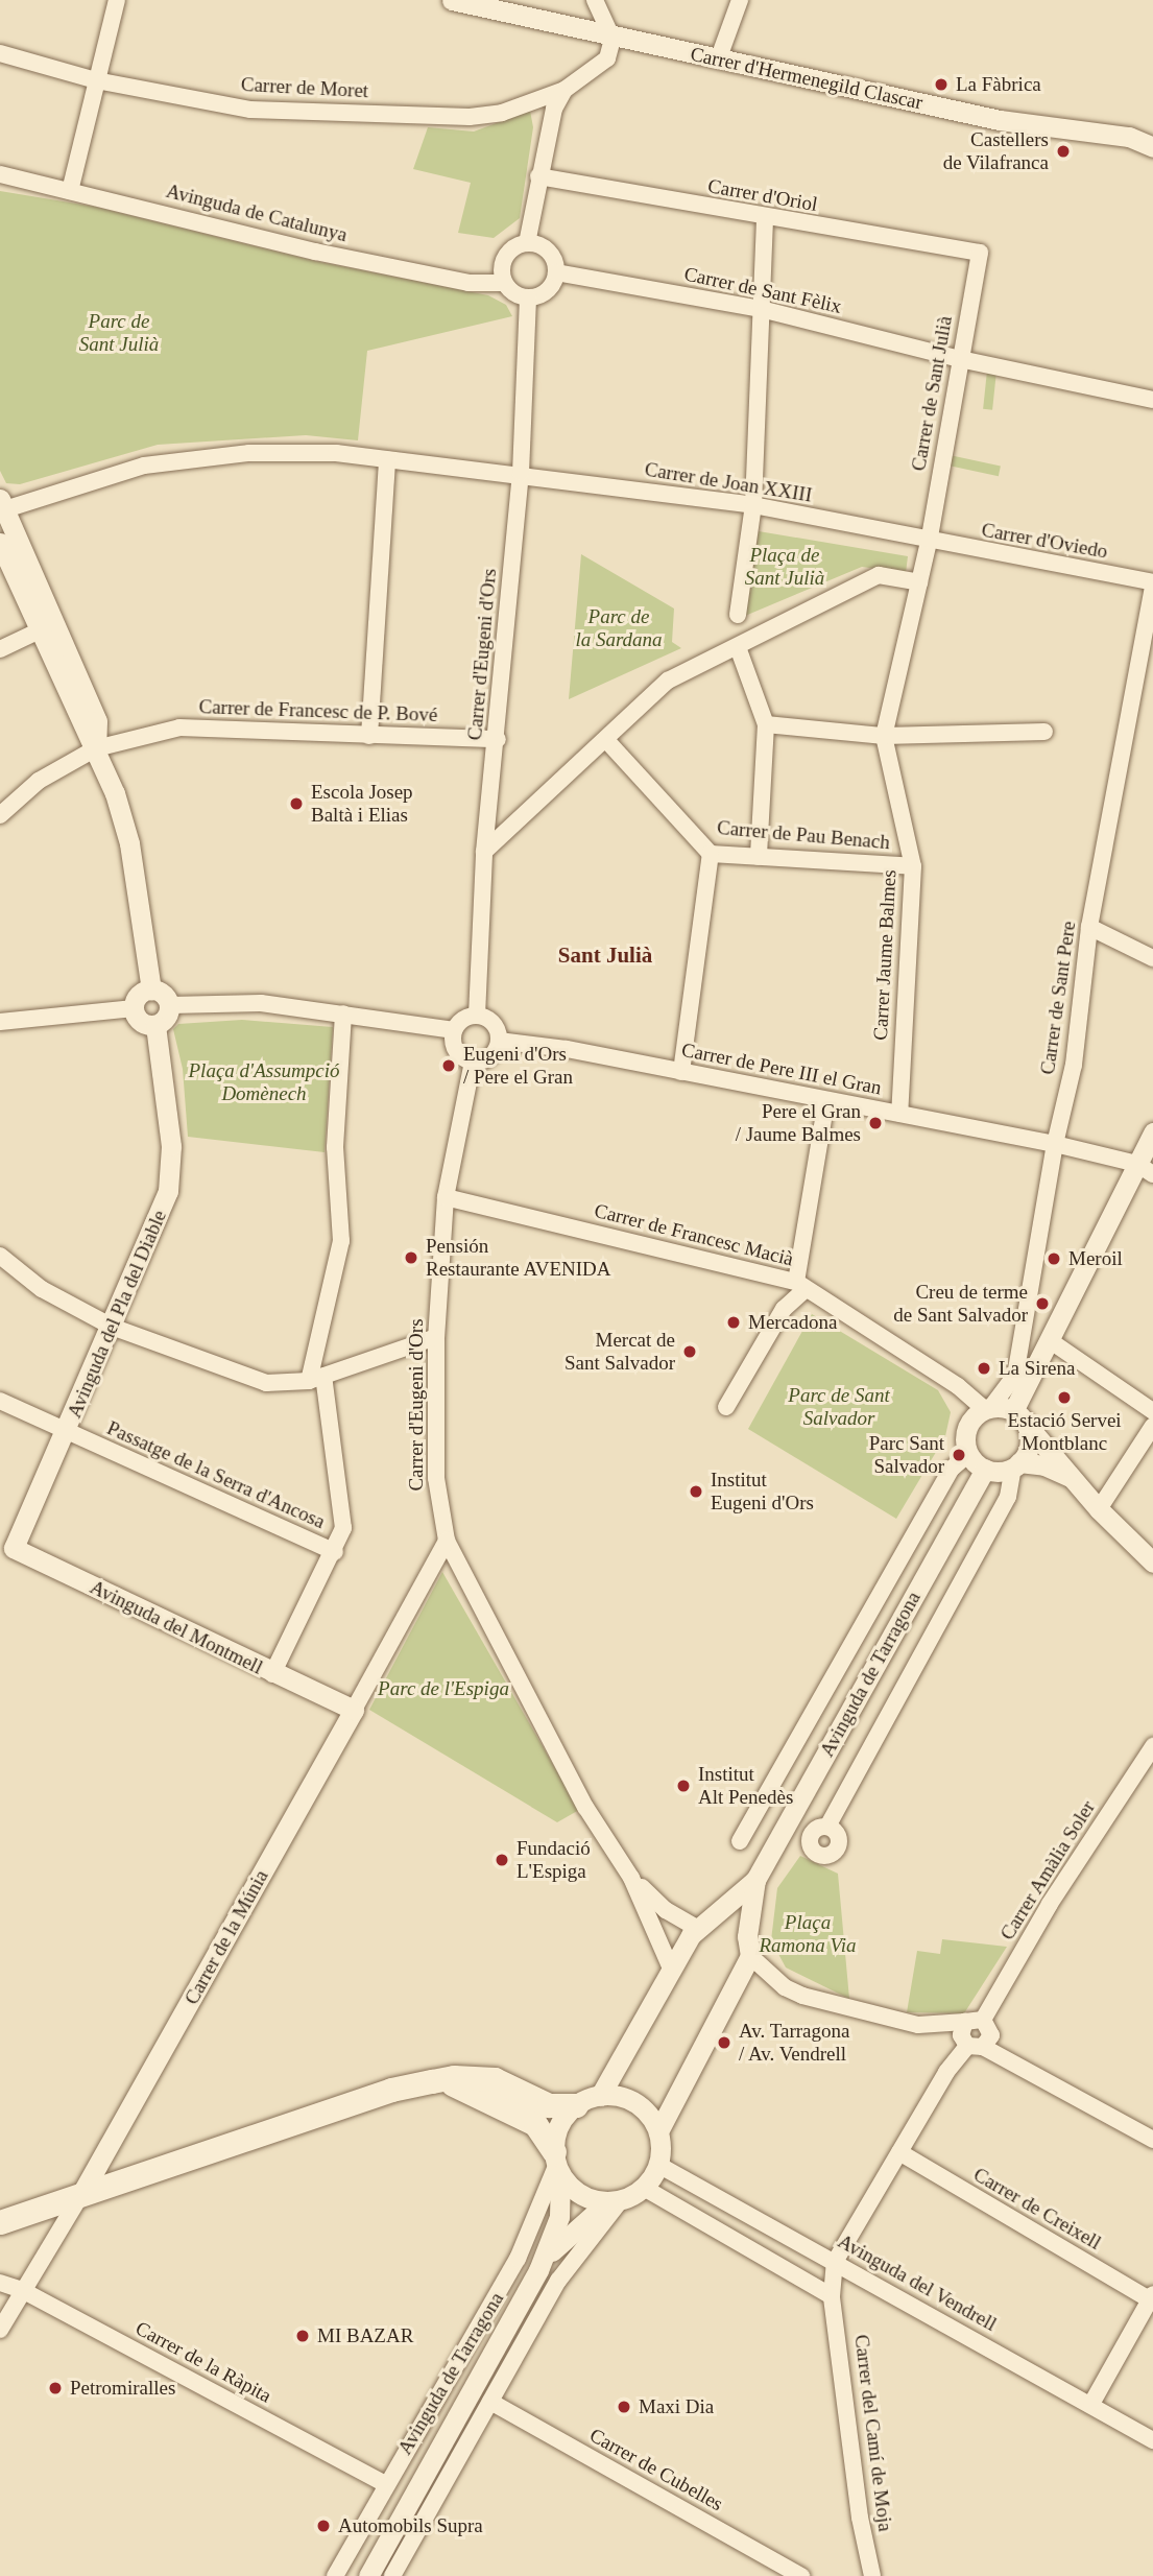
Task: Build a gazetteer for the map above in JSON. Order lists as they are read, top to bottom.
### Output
{
  "streets": {
    "street": [
      "Carrer d'Hermenegild Clascar",
      "Carrer de Moret",
      "Carrer d'Oriol",
      "Avinguda de Catalunya",
      "Carrer de Sant Fèlix",
      "Carrer de Sant Julià",
      "Carrer de Joan XXIII",
      "Carrer d'Oviedo",
      "Carrer d'Eugeni d'Ors",
      "Carrer de Francesc de P. Bové",
      "Carrer de Pau Benach",
      "Carrer Jaume Balmes",
      "Carrer de Sant Pere",
      "Carrer de Pere III el Gran",
      "Carrer de Francesc Macià",
      "Avinguda del Pla del Diable",
      "Passatge de la Serra d'Ancosa",
      "Avinguda del Montmell",
      "Avinguda de Tarragona",
      "Carrer Amàlia Soler",
      "Carrer de la Múnia",
      "Carrer de Creixell",
      "Avinguda del Vendrell",
      "Carrer de la Ràpita",
      "Carrer del Camí de Moja",
      "Carrer de Cubelles"
    ]
  },
  "crossings": [
    ["Carrer d'Hermenegild Clascar", "Carrer de Moret"],
    ["Carrer d'Oriol", "Carrer de Sant Julià"],
    ["Avinguda de Catalunya", "Carrer de Sant Fèlix"],
    ["Avinguda de Catalunya", "Carrer d'Eugeni d'Ors"],
    ["Carrer de Sant Fèlix", "Carrer de Sant Julià"],
    ["Carrer de Sant Fèlix", "Carrer d'Eugeni d'Ors"],
    ["Carrer de Sant Julià", "Carrer de Joan XXIII"],
    ["Carrer de Sant Julià", "Carrer d'Oviedo"],
    ["Carrer de Sant Julià", "Carrer Jaume Balmes"],
    ["Carrer de Joan XXIII", "Carrer d'Oviedo"],
    ["Carrer de Joan XXIII", "Carrer d'Eugeni d'Ors"],
    ["Carrer de Joan XXIII", "Carrer Jaume Balmes"],
    ["Carrer d'Oviedo", "Carrer Jaume Balmes"],
    ["Carrer d'Oviedo", "Carrer de Sant Pere"],
    ["Carrer d'Eugeni d'Ors", "Carrer de Francesc de P. Bové"],
    ["Carrer d'Eugeni d'Ors", "Carrer de Pere III el Gran"],
    ["Carrer d'Eugeni d'Ors", "Carrer de Francesc Macià"],
    ["Carrer d'Eugeni d'Ors", "Avinguda de Tarragona"],
    ["Carrer d'Eugeni d'Ors", "Carrer de la Múnia"],
    ["Carrer de Pau Benach", "Carrer Jaume Balmes"],
    ["Carrer Jaume Balmes", "Carrer de Pere III el Gran"],
    ["Carrer de Sant Pere", "Carrer de Pere III el Gran"],
    ["Carrer de Sant Pere", "Carrer de Francesc Macià"],
    ["Carrer de Sant Pere", "Avinguda de Tarragona"],
    ["Carrer de Francesc Macià", "Avinguda de Tarragona"],
    ["Avinguda del Pla del Diable", "Passatge de la Serra d'Ancosa"],
    ["Avinguda del Pla del Diable", "Avinguda del Montmell"],
    ["Avinguda del Montmell", "Carrer de la Múnia"],
    ["Avinguda de Tarragona", "Avinguda del Vendrell"],
    ["Avinguda de Tarragona", "Carrer de la Ràpita"],
    ["Carrer de la Múnia", "Carrer de la Ràpita"]
  ],
  "districts": ["Sant Julià"],
  "parks": [
    "Parc de Sant Julià",
    "Plaça de Sant Julià",
    "Parc de la Sardana",
    "Plaça d'Assumpció Domènech",
    "Parc de Sant Salvador",
    "Parc de l'Espiga",
    "Plaça Ramona Via"
  ],
  "places": [
    "La Fàbrica",
    "Castellers de Vilafranca",
    "Escola Josep Baltà i Elias",
    "Eugeni d'Ors / Pere el Gran",
    "Pere el Gran / Jaume Balmes",
    "Pensión Restaurante AVENIDA",
    "Meroil",
    "Creu de terme de Sant Salvador",
    "Mercadona",
    "Mercat de Sant Salvador",
    "La Sirena",
    "Estació Servei Montblanc",
    "Parc Sant Salvador",
    "Institut Eugeni d'Ors",
    "Institut Alt Penedès",
    "Fundació L'Espiga",
    "Av. Tarragona / Av. Vendrell",
    "MI BAZAR",
    "Petromiralles",
    "Maxi Dia",
    "Automobils Supra"
  ]
}
